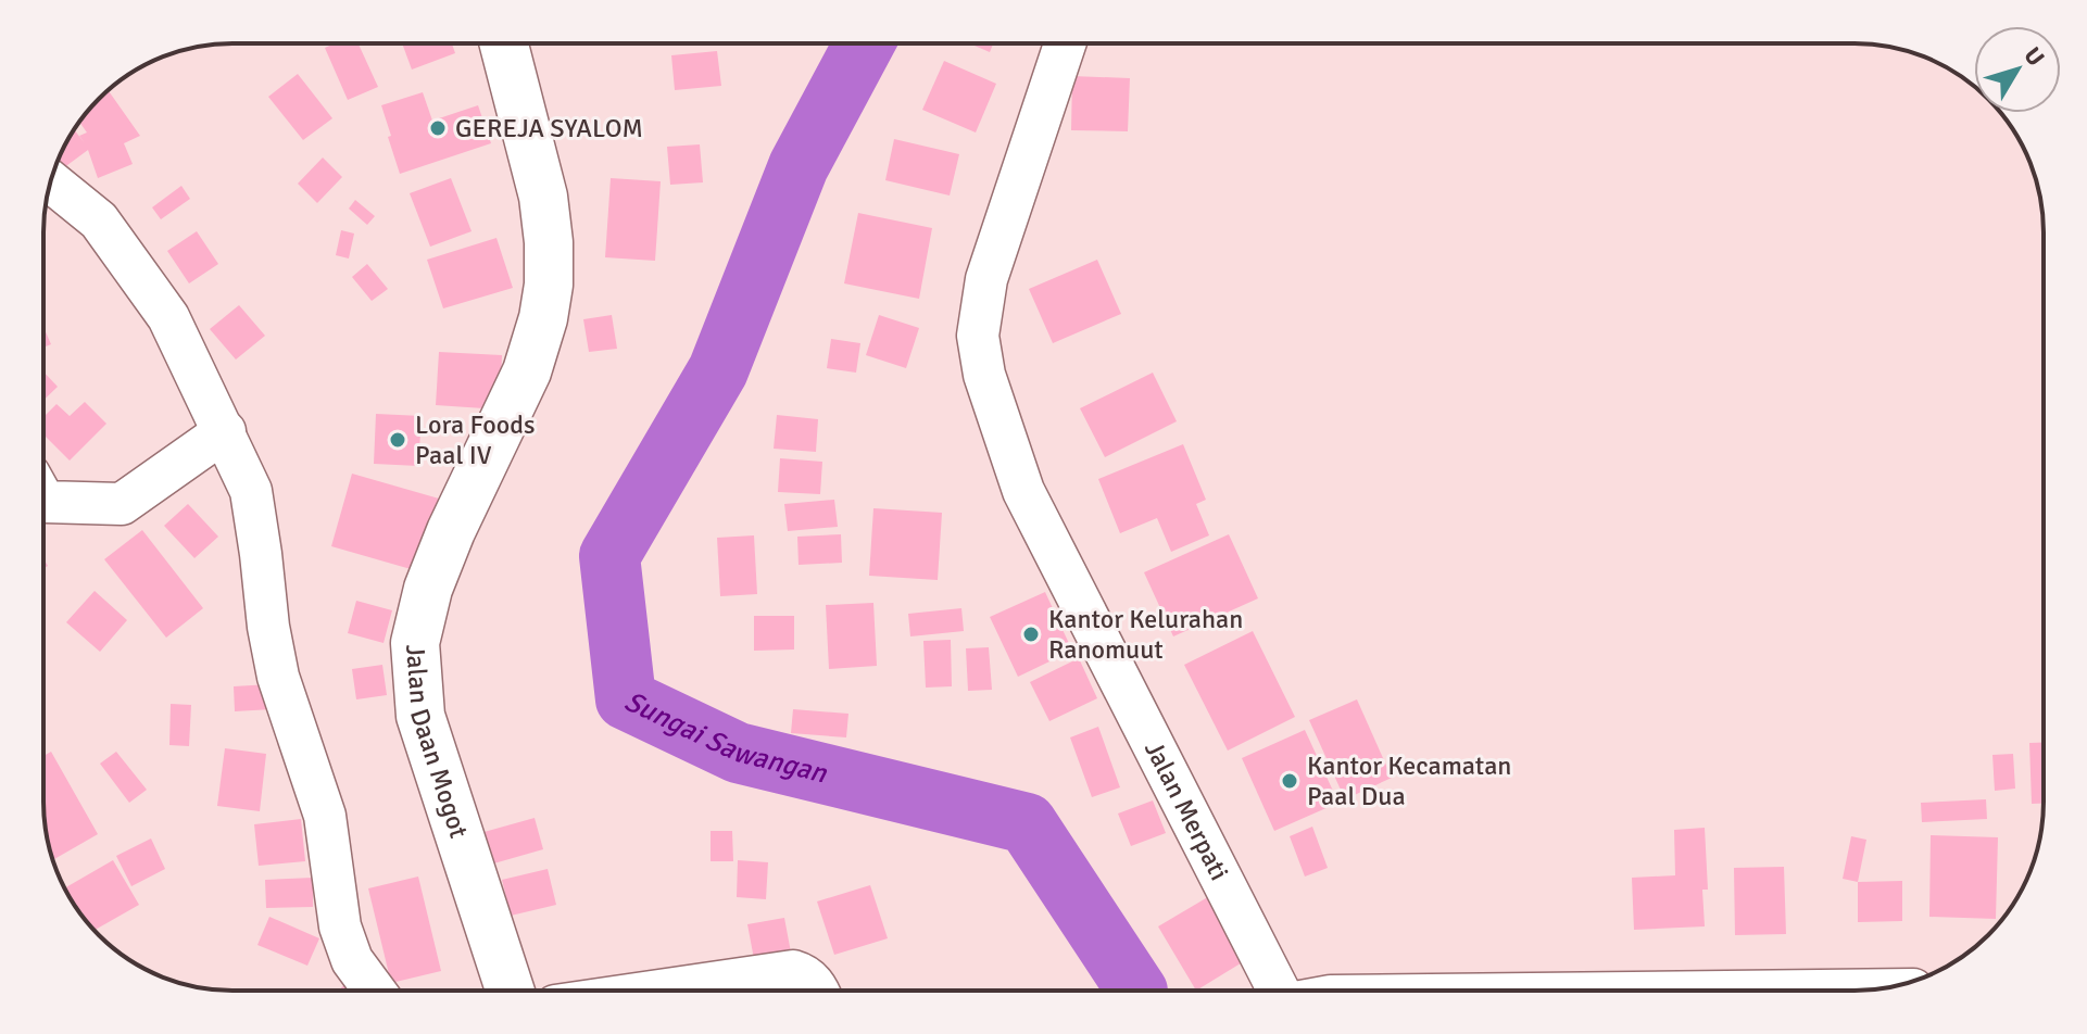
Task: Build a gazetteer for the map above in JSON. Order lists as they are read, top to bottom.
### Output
{
  "streets": {
    "main road": ["Jalan Daan Mogot"],
    "street": ["Jalan Merpati"]
  },
  "water": ["Sungai Sawangan"],
  "places": [
    "GEREJA SYALOM",
    "Lora Foods Paal IV",
    "Kantor Kelurahan Ranomuut",
    "Kantor Kecamatan Paal Dua"
  ],
  "north": "top right"
}
